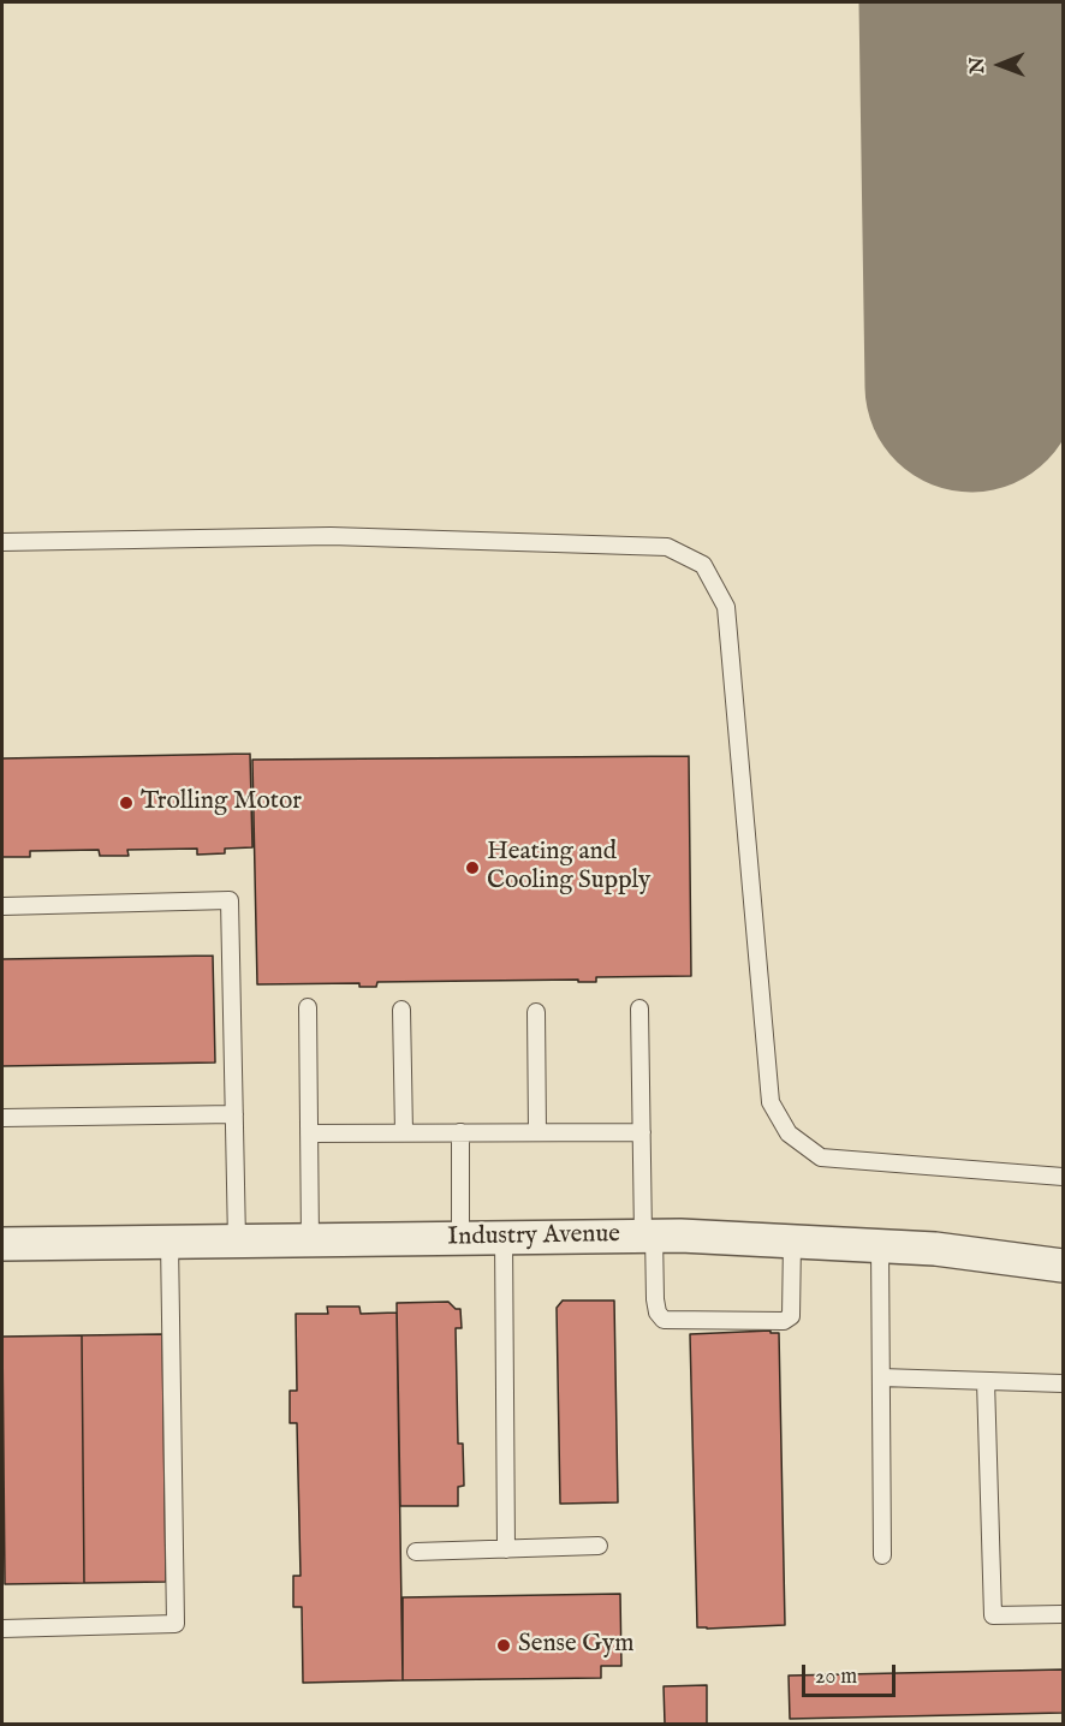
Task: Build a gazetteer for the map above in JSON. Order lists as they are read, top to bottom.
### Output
{
  "streets": {
    "street": ["Industry Avenue"]
  },
  "places": ["Trolling Motor", "Heating and Cooling Supply", "Sense Gym"],
  "scale_bar": "20 m",
  "north": "left"
}
